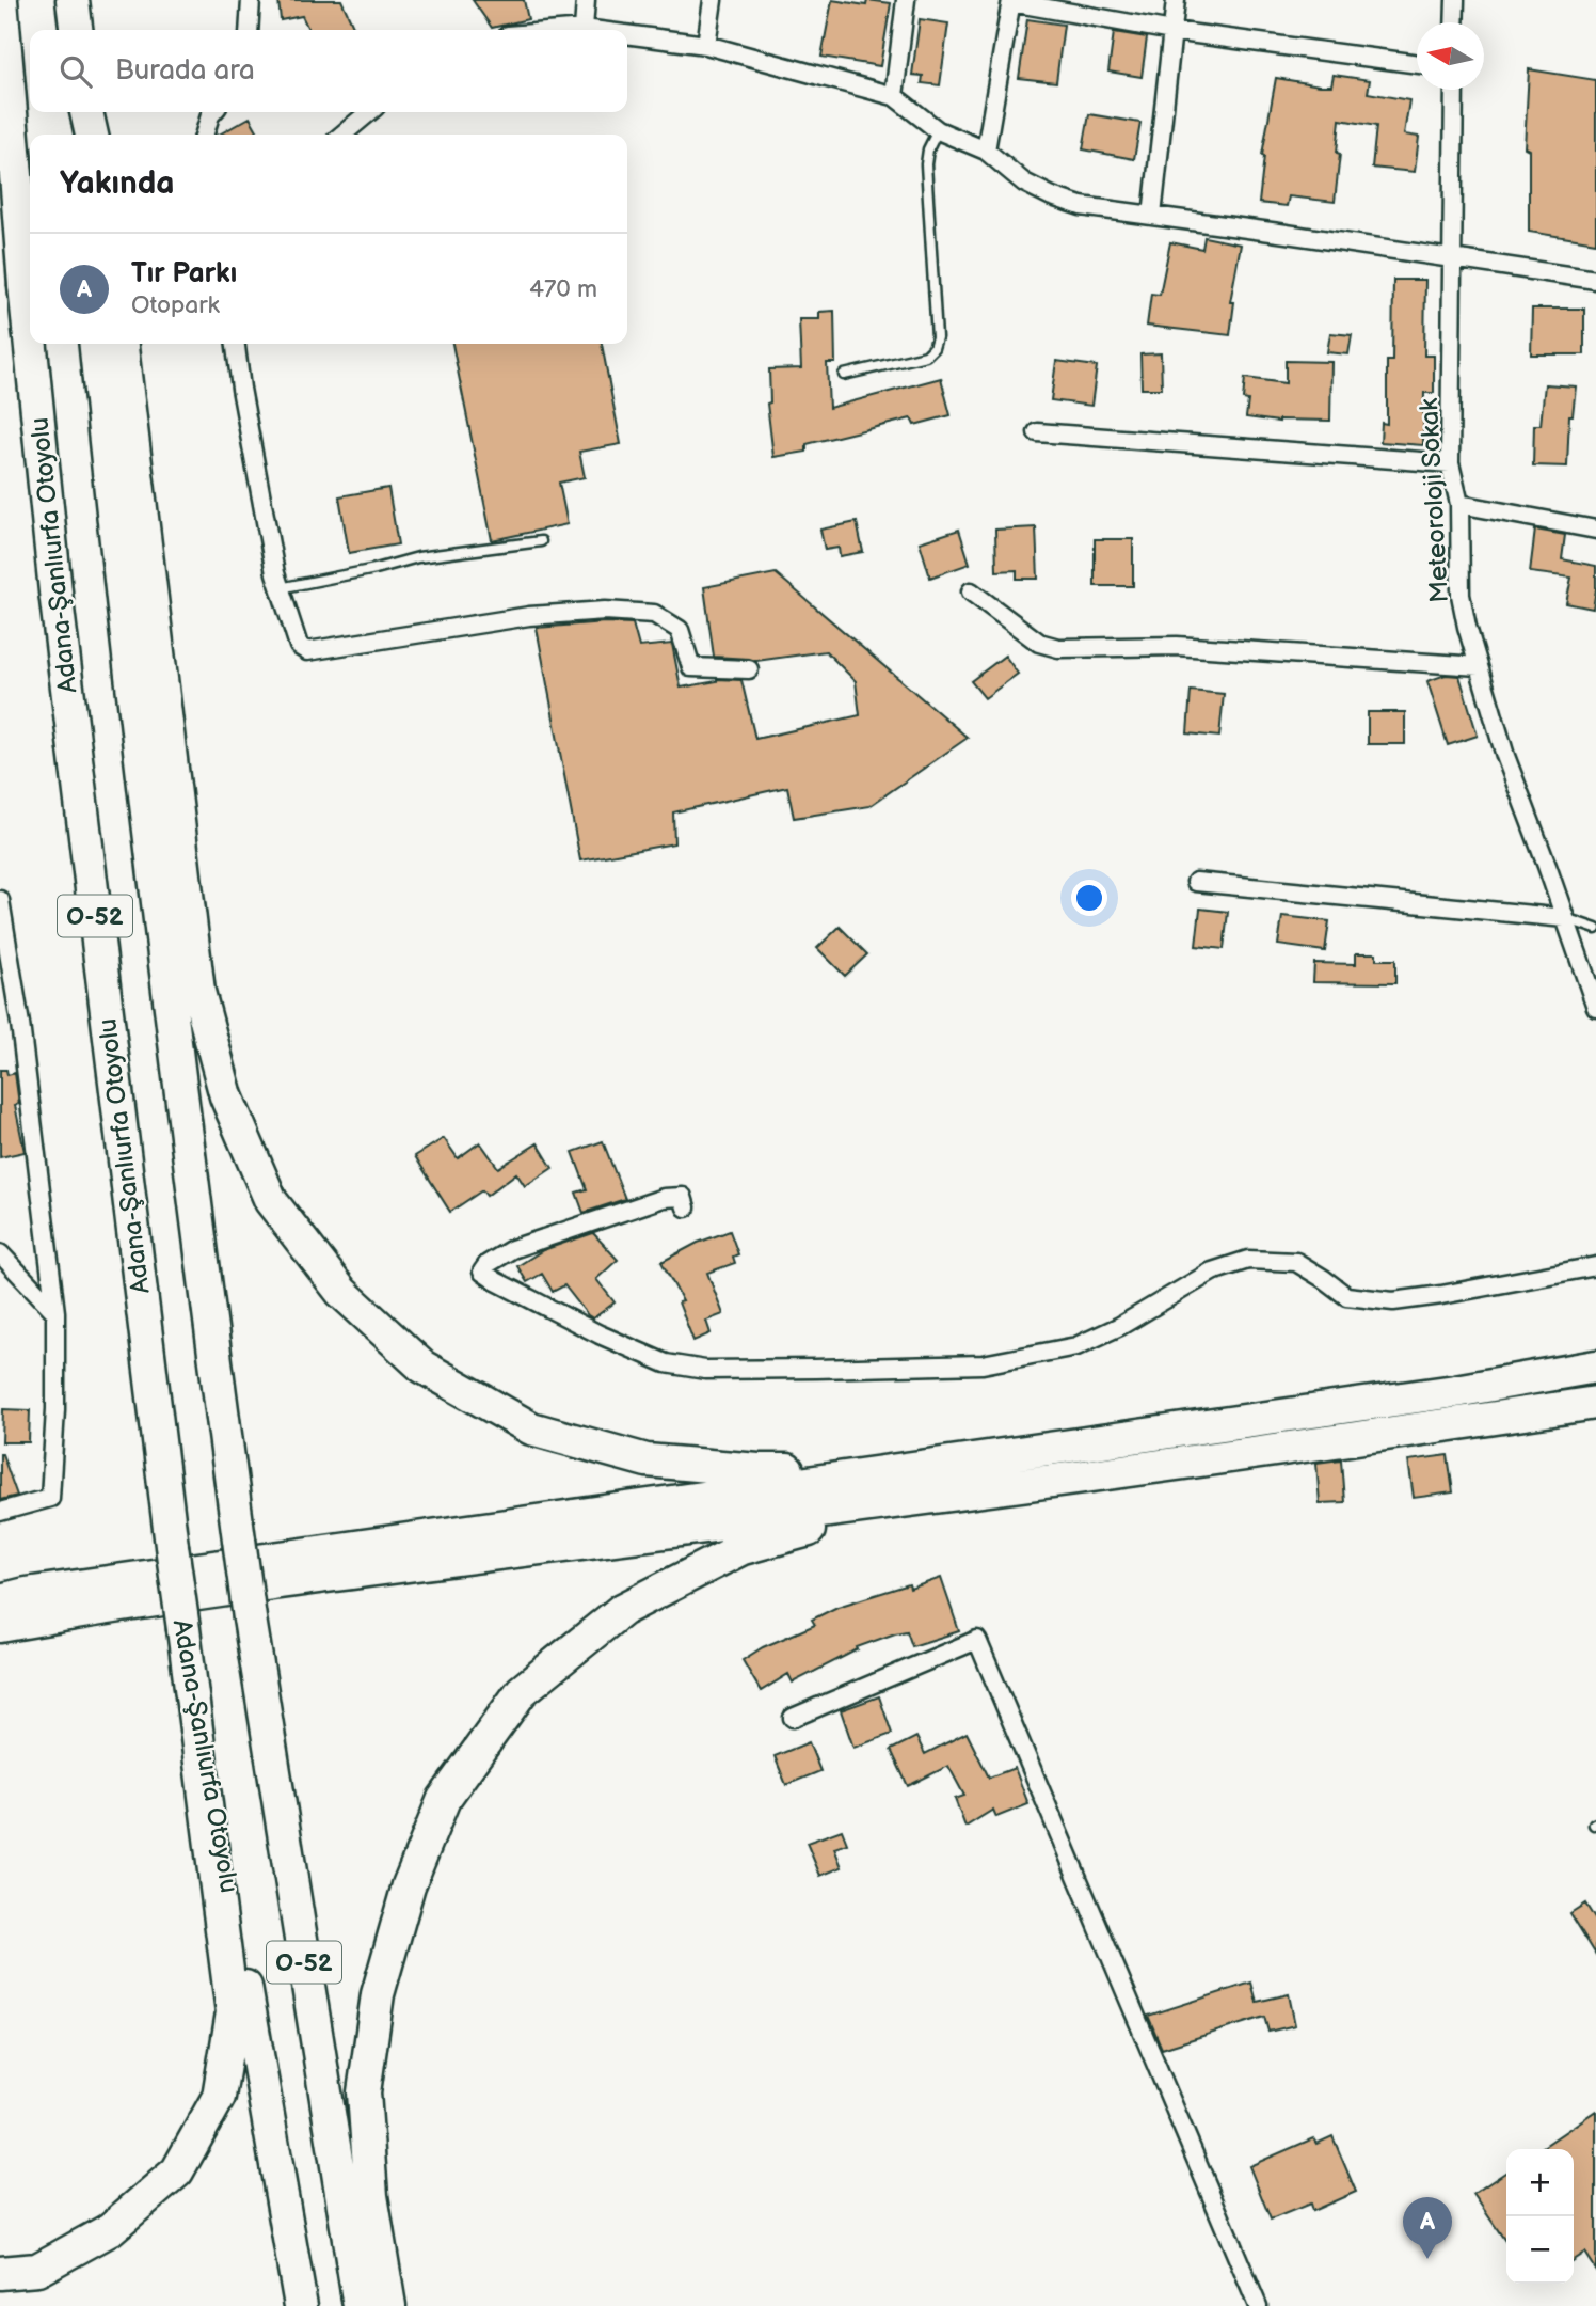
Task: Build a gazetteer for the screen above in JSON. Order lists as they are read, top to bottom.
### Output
{
  "streets": {
    "highway": ["Adana-Şanlıurfa Otoyolu", "O-52"],
    "street": ["Meteoroloji Sokak"]
  },
  "north": "left",
  "page": {
    "search": "Burada ara",
    "heading": "Yakında",
    "list": [
      {
        "mark": "A",
        "name": "Tır Parkı",
        "note": "Otopark",
        "value": "470 m"
      }
    ],
    "map_buttons": ["+", "−"],
    "pins": "A"
  }
}
